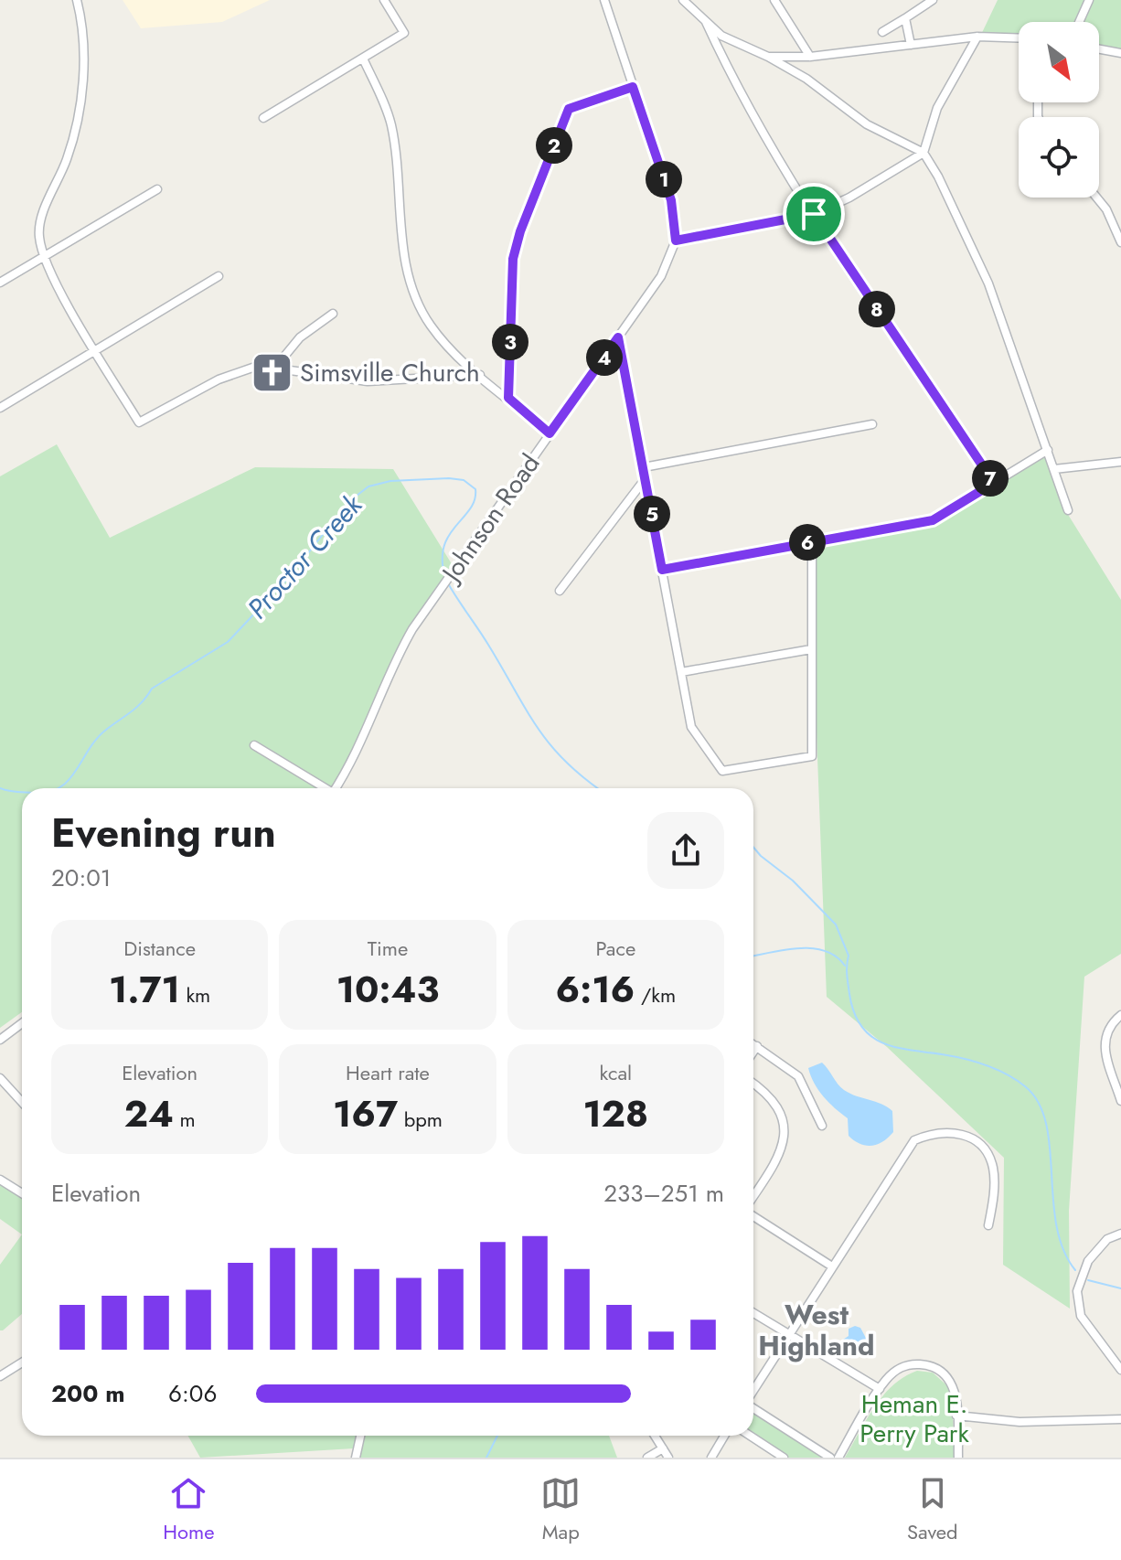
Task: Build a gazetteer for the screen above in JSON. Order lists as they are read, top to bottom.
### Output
{
  "streets": {
    "street": ["Johnson Road"]
  },
  "districts": ["West Highland"],
  "water": ["Proctor Creek"],
  "parks": ["Heman E. Perry Park"],
  "places": {
    "church": ["Simsville Church"]
  },
  "north": "bottom right",
  "page": {
    "pins": [
      "2",
      "1",
      "8",
      "3",
      "4",
      "7",
      "5",
      "6"
    ],
    "heading": ["Evening run", "20:01"],
    "stats": [
      ["Distance", "1.71 km"],
      ["Time", "10:43"],
      ["Pace", "6:16 /km"],
      ["Elevation", "24 m"],
      ["Heart rate", "167 bpm"],
      ["kcal", "128"]
    ],
    "chart": ["Elevation", "233–251 m"],
    "list": [
      {
        "name": "200 m",
        "note": "6:06"
      }
    ],
    "tabs": ["Home", "Map", "Saved"]
  }
}
